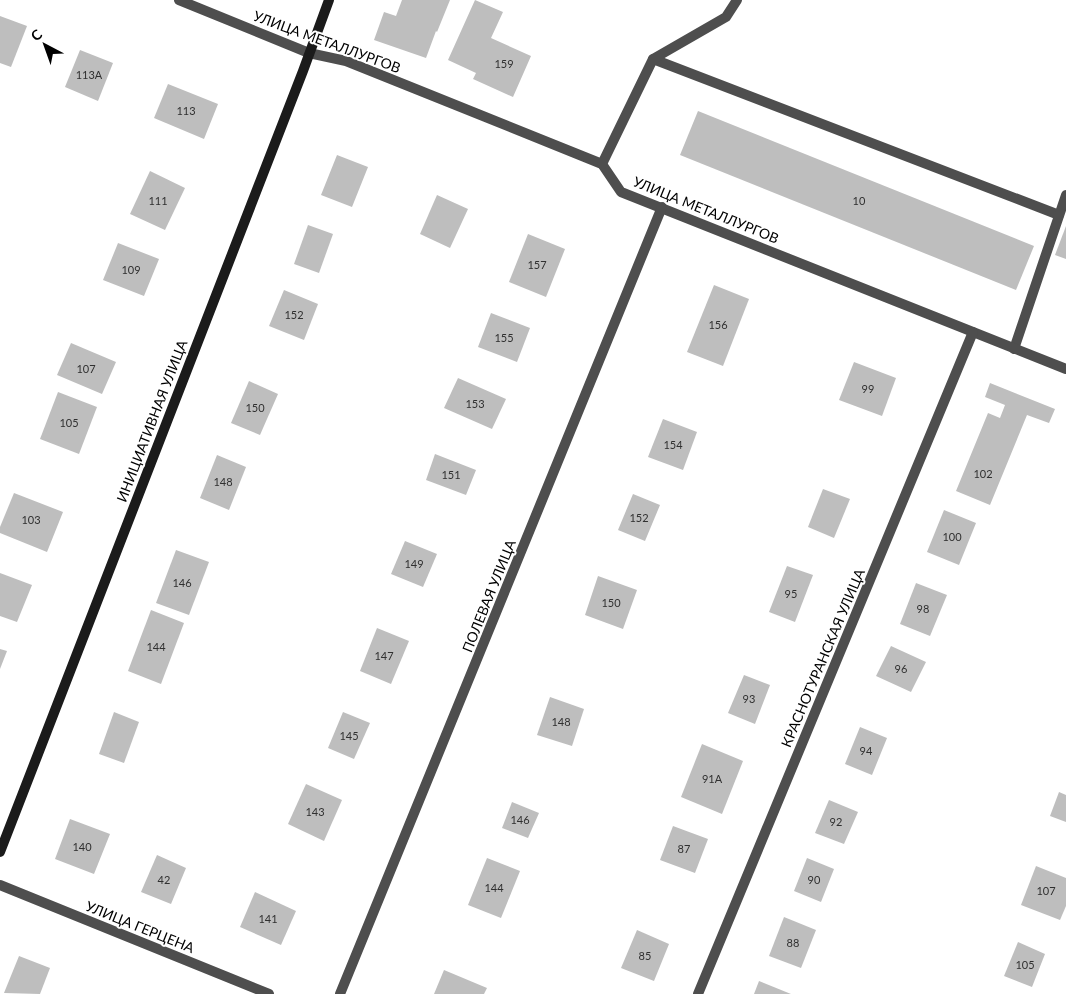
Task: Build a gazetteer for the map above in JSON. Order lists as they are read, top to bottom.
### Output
{
  "streets": {
    "street": [
      "УЛИЦА МЕТАЛЛУРГОВ",
      "ИНИЦИАТИВНАЯ УЛИЦА",
      "ПОЛЕВАЯ УЛИЦА",
      "КРАСНОТУРАНСКАЯ УЛИЦА",
      "УЛИЦА ГЕРЦЕНА"
    ]
  },
  "crossings": [
    ["УЛИЦА МЕТАЛЛУРГОВ", "ИНИЦИАТИВНАЯ УЛИЦА"],
    ["УЛИЦА МЕТАЛЛУРГОВ", "ПОЛЕВАЯ УЛИЦА"],
    ["УЛИЦА МЕТАЛЛУРГОВ", "КРАСНОТУРАНСКАЯ УЛИЦА"]
  ],
  "house_numbers": [
    "159",
    "113А",
    "113",
    "111",
    "10",
    "157",
    "109",
    "152",
    "156",
    "155",
    "107",
    "99",
    "153",
    "150",
    "105",
    "154",
    "102",
    "151",
    "148",
    "152",
    "103",
    "100",
    "149",
    "146",
    "95",
    "150",
    "98",
    "144",
    "147",
    "96",
    "93",
    "148",
    "145",
    "94",
    "91А",
    "143",
    "146",
    "92",
    "140",
    "87",
    "42",
    "90",
    "144",
    "107",
    "141",
    "88",
    "85",
    "105"
  ],
  "north": "top left"
}
